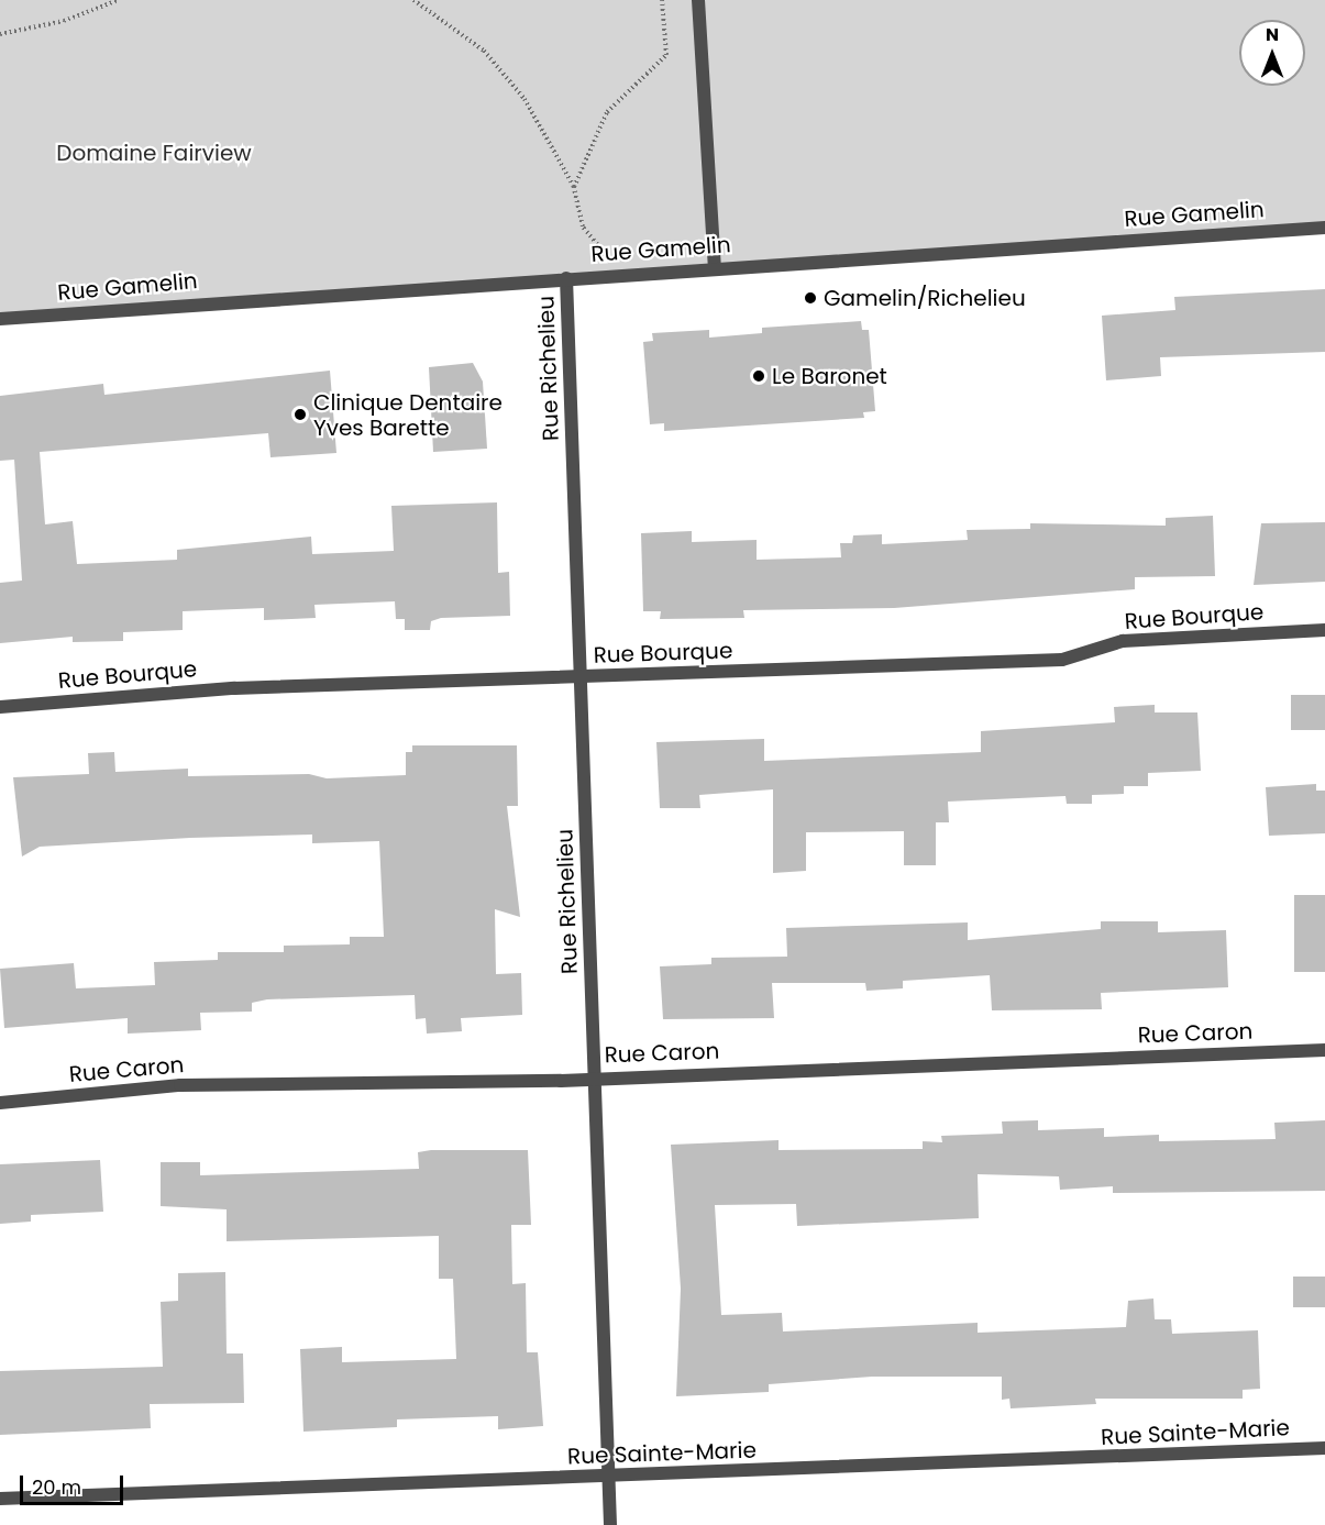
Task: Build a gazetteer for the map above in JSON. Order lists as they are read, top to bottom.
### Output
{
  "streets": {
    "street": [
      "Rue Gamelin",
      "Rue Richelieu",
      "Rue Bourque",
      "Rue Caron",
      "Rue Sainte-Marie"
    ]
  },
  "crossings": [
    ["Rue Gamelin", "Rue Richelieu"],
    ["Rue Richelieu", "Rue Bourque"],
    ["Rue Richelieu", "Rue Caron"],
    ["Rue Richelieu", "Rue Sainte-Marie"]
  ],
  "parks": ["Domaine Fairview"],
  "places": ["Gamelin/Richelieu", "Le Baronet", "Clinique Dentaire Yves Barette"],
  "scale_bar": "20 m",
  "north": "top"
}
